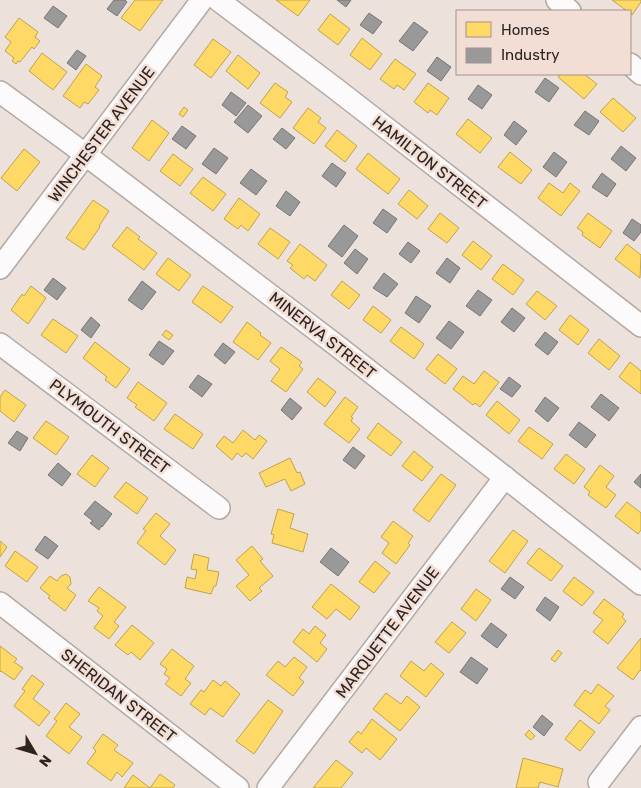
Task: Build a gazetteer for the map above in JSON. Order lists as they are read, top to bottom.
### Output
{
  "streets": {
    "street": [
      "WINCHESTER AVENUE",
      "HAMILTON STREET",
      "MINERVA STREET",
      "PLYMOUTH STREET",
      "MARQUETTE AVENUE",
      "SHERIDAN STREET"
    ]
  },
  "crossings": [
    ["WINCHESTER AVENUE", "MINERVA STREET"],
    ["MINERVA STREET", "MARQUETTE AVENUE"]
  ],
  "legend": ["Homes", "Industry"],
  "north": "bottom right"
}
